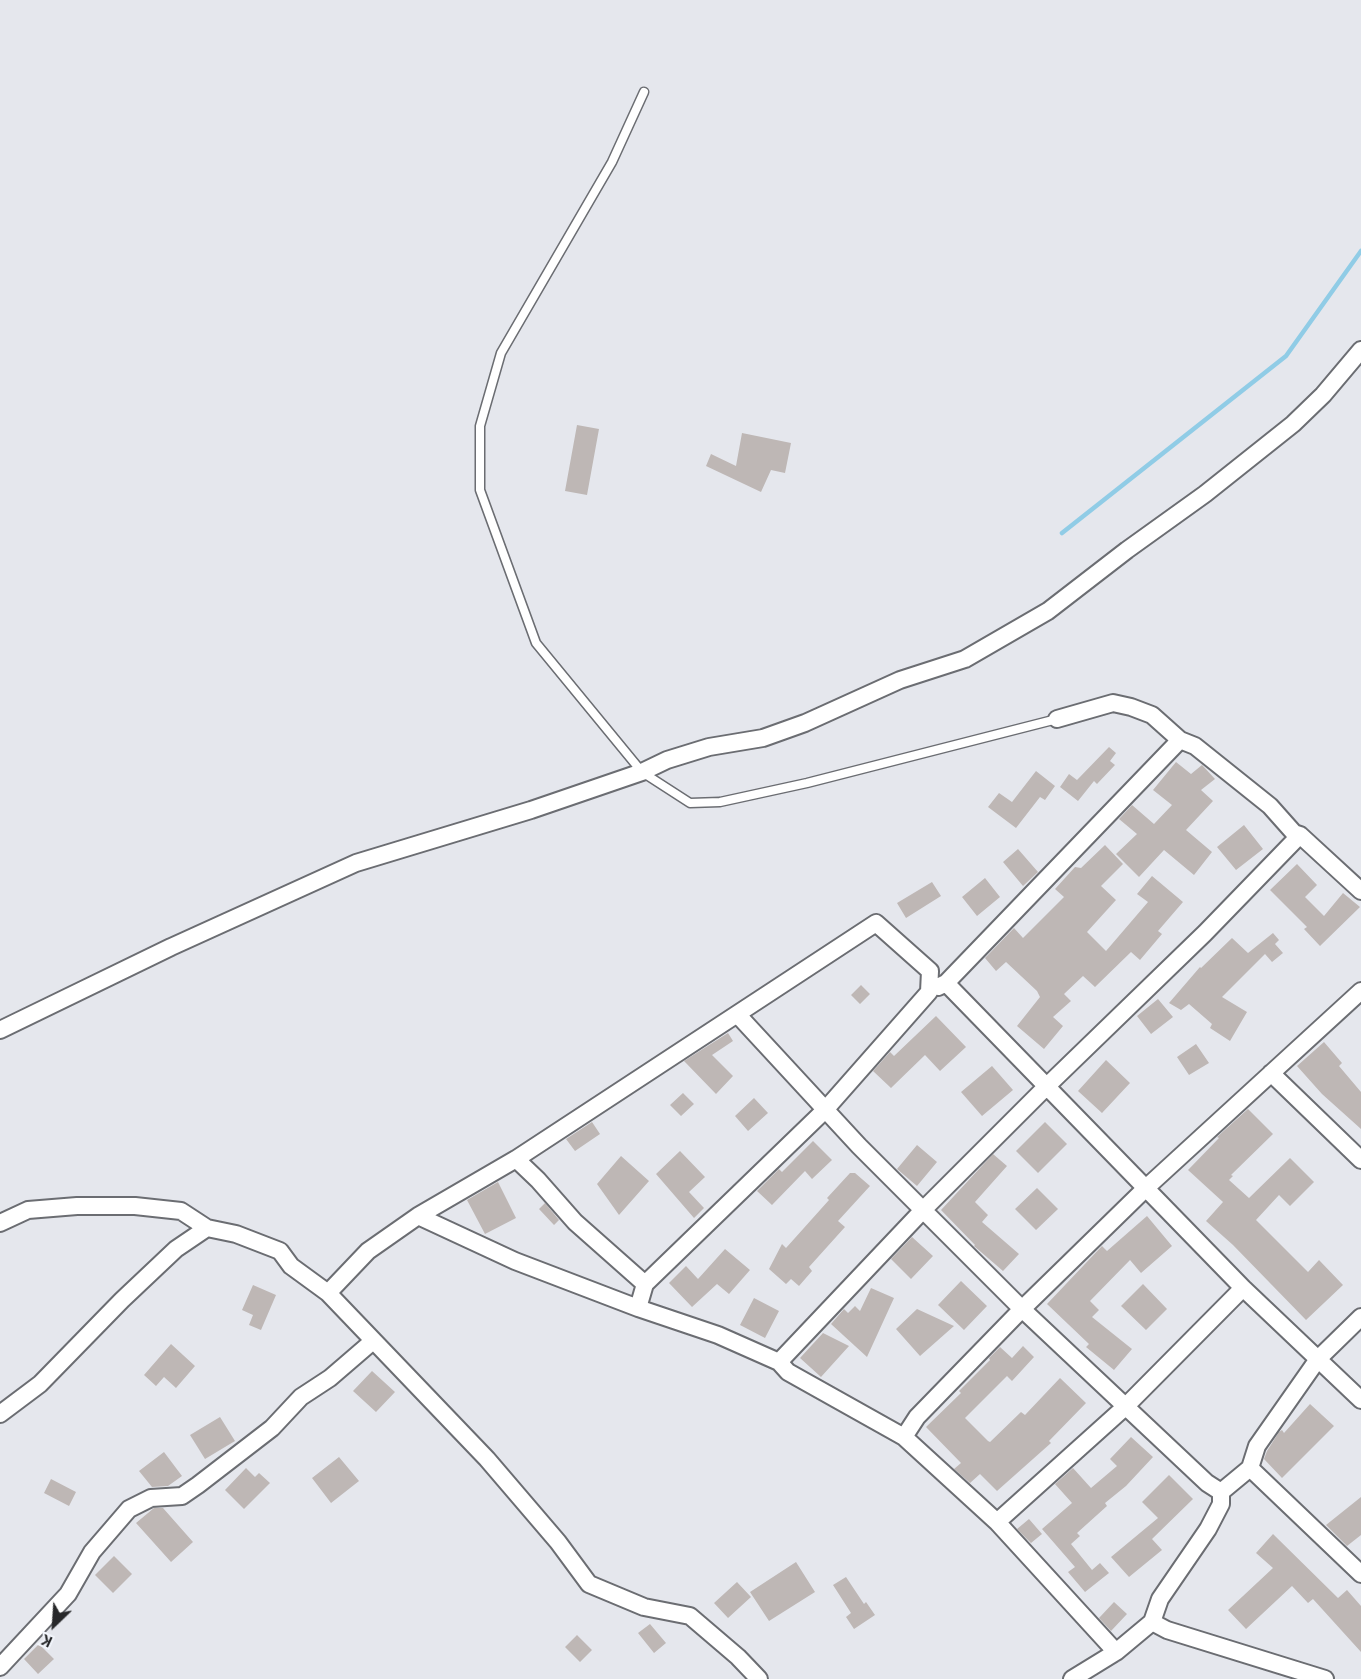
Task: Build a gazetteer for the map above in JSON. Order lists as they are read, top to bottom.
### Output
{
  "north": "bottom left"
}
